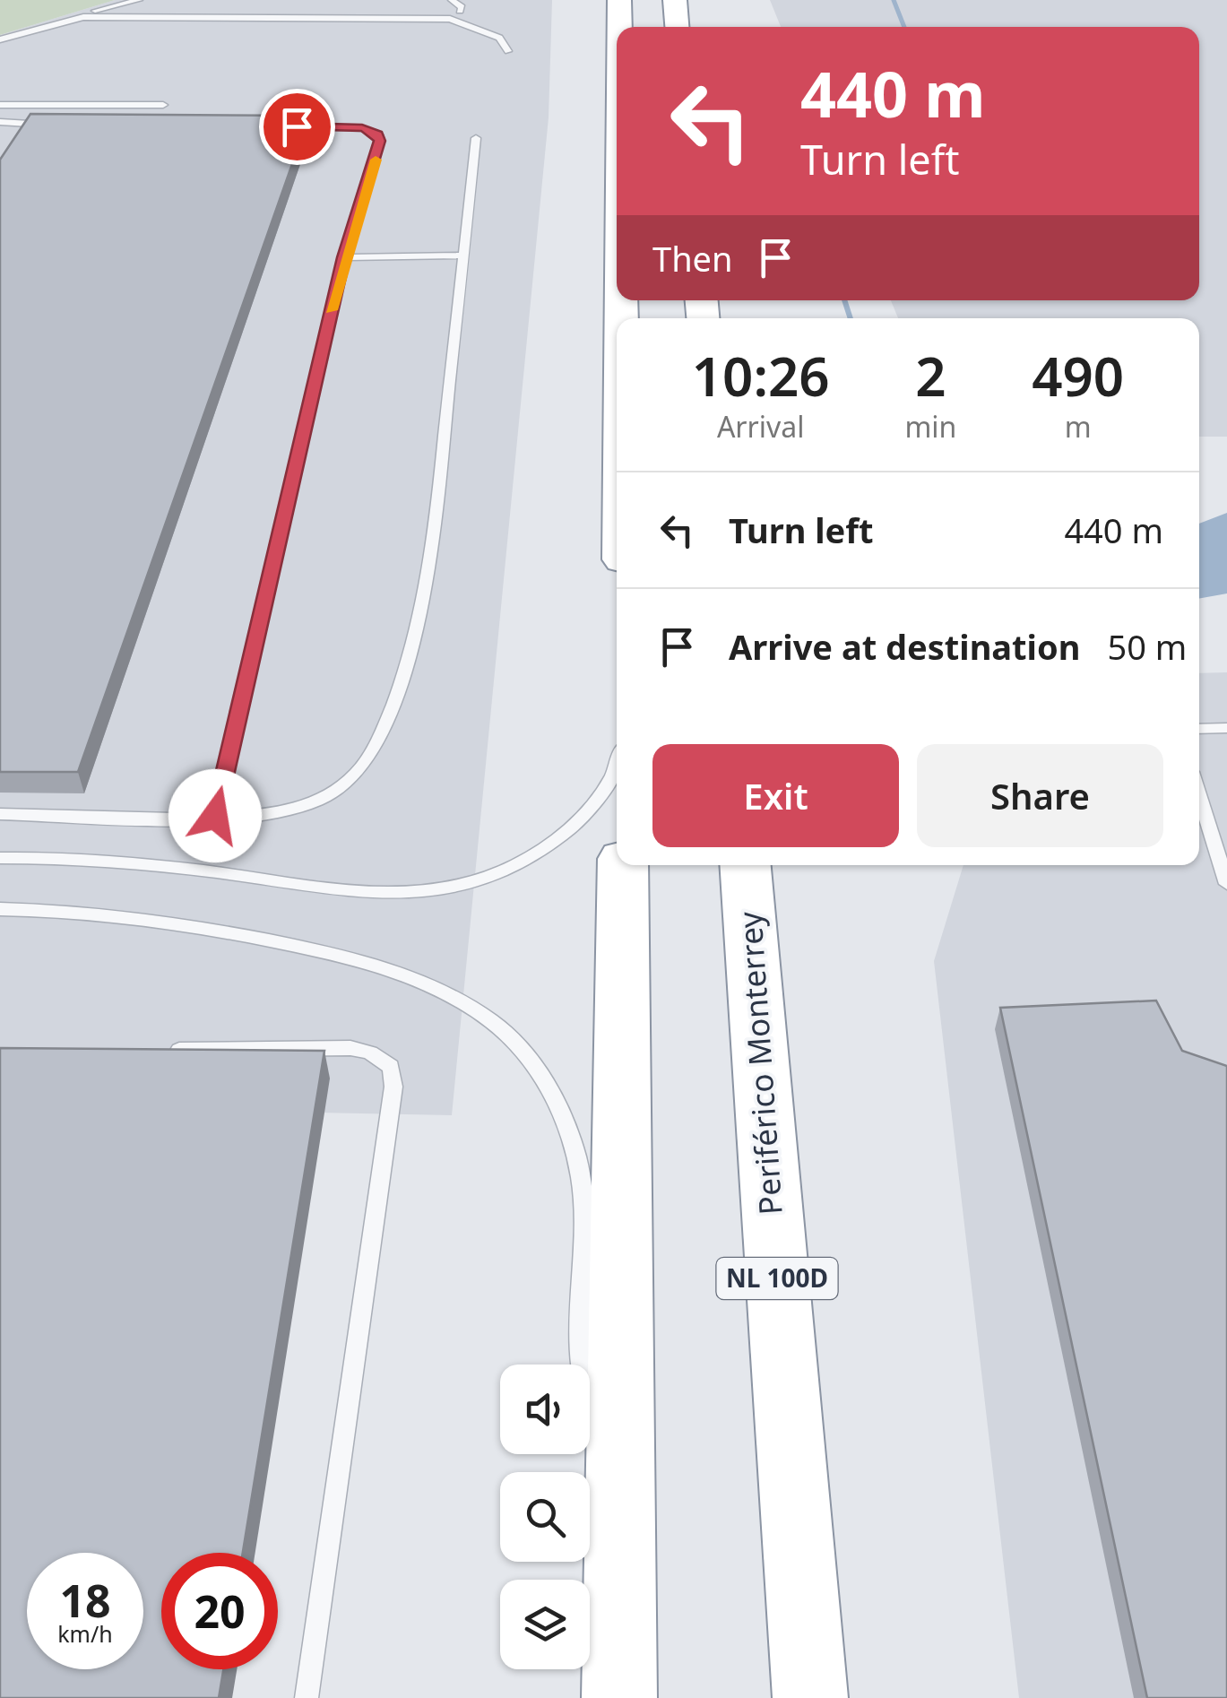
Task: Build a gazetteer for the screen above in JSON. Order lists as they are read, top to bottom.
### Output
{
  "streets": {
    "highway": ["Periférico Monterrey", "NL 100D"]
  },
  "page": {
    "turn": ["440 m", "Turn left"],
    "then": "Then",
    "eta": [
      "10:26",
      "Arrival",
      "2",
      "min",
      "490",
      "m"
    ],
    "list": [
      {
        "name": "Turn left",
        "value": "440 m"
      },
      {
        "name": "Arrive at destination",
        "value": "50 m"
      }
    ],
    "buttons": ["Exit", "Share"],
    "speed": "18 km/h",
    "limit": "20"
  }
}
